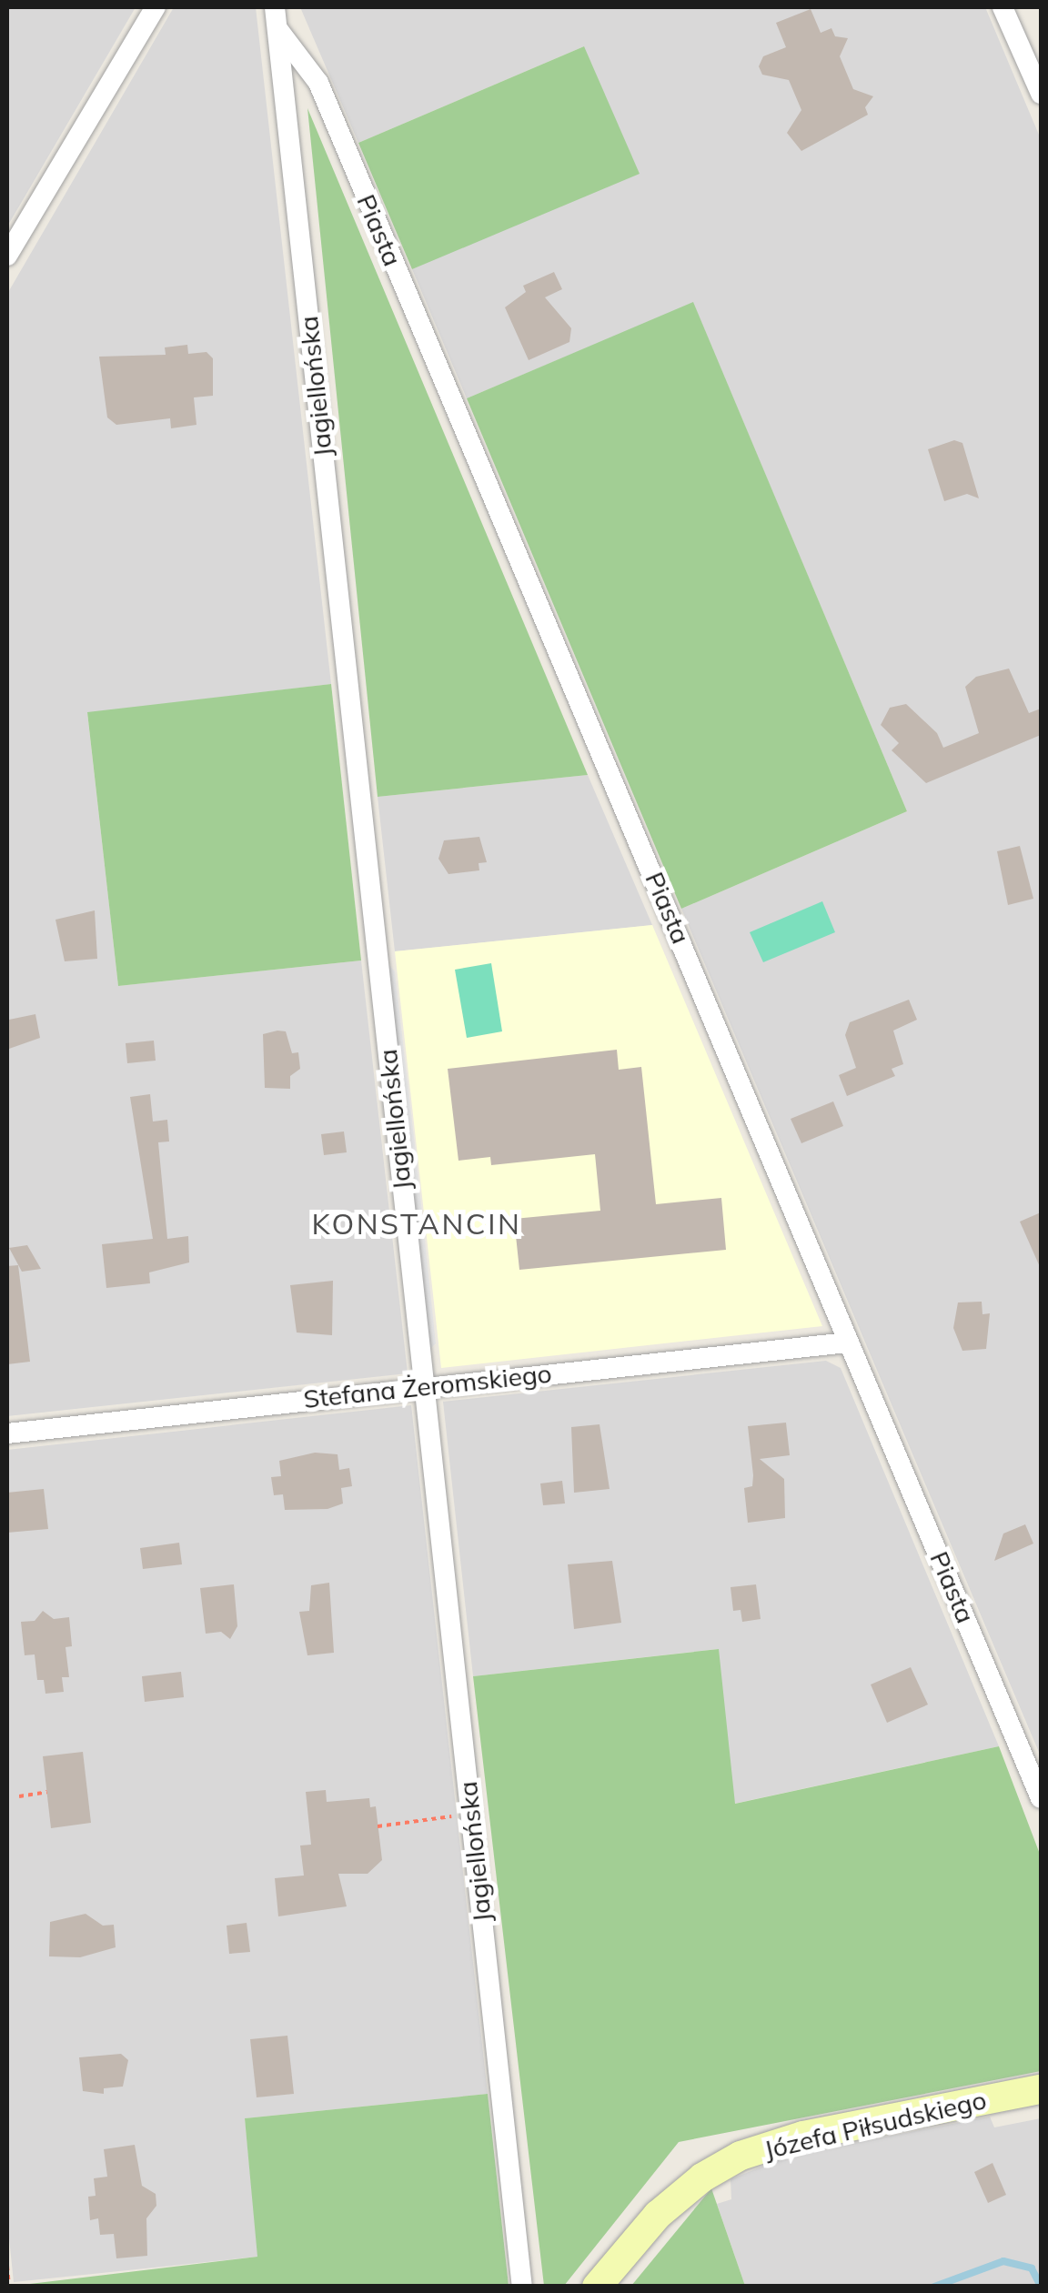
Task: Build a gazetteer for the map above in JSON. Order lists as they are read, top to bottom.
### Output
{
  "streets": {
    "street": [
      "Piasta",
      "Jagiellońska",
      "Stefana Żeromskiego",
      "Józefa Piłsudskiego"
    ]
  },
  "crossings": [
    ["Piasta", "Jagiellońska"],
    ["Piasta", "Stefana Żeromskiego"],
    ["Jagiellońska", "Stefana Żeromskiego"]
  ],
  "districts": ["KONSTANCIN"]
}
